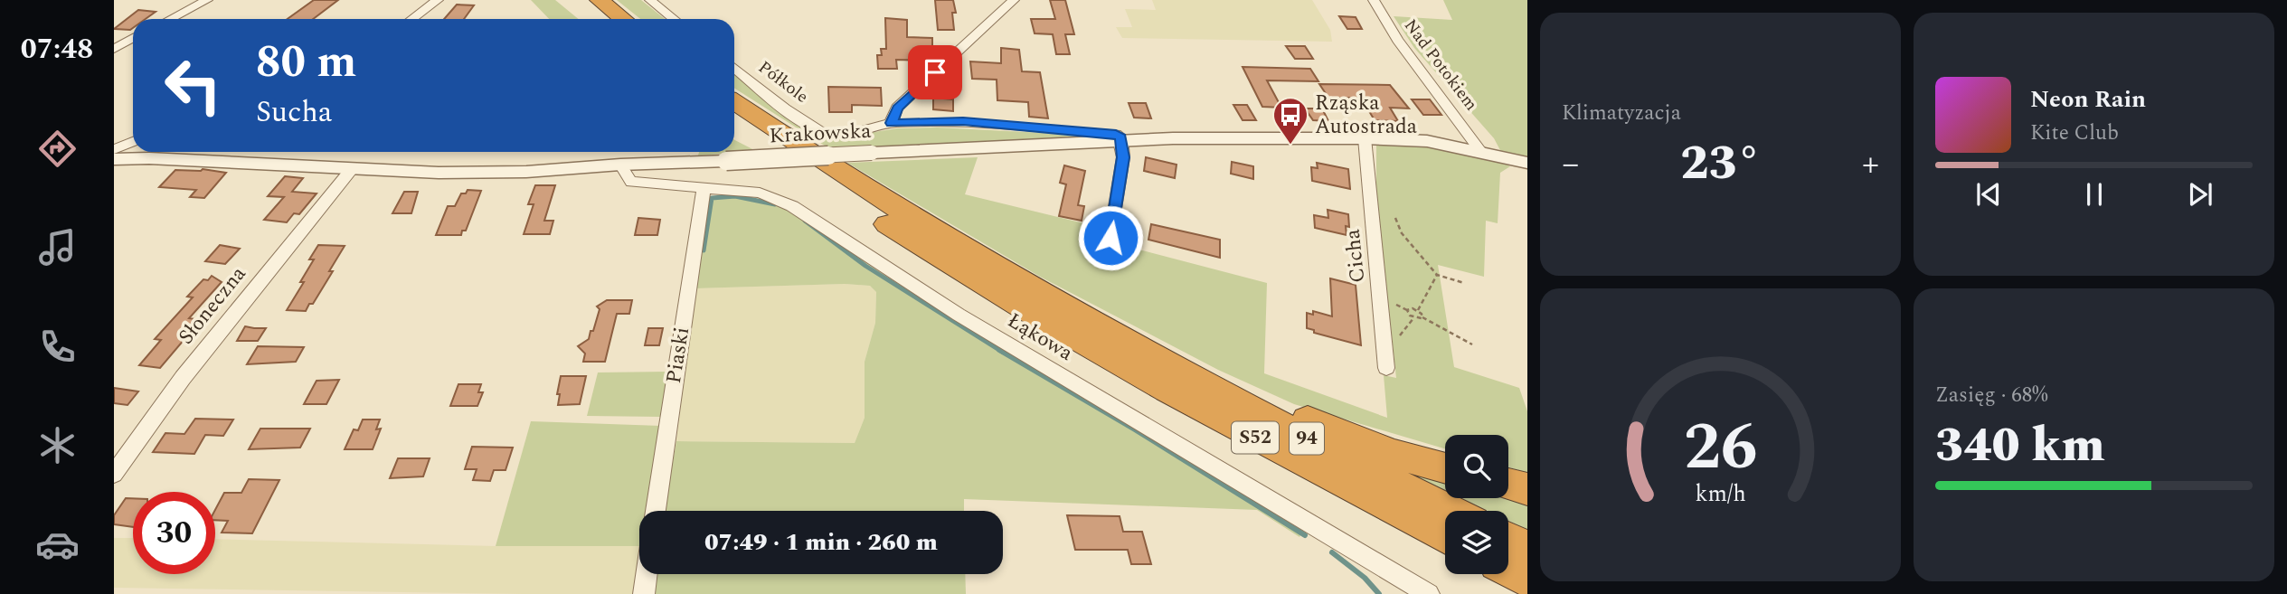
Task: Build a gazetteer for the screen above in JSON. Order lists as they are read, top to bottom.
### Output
{
  "streets": {
    "highway": ["S52", "94"],
    "street": [
      "Nad Potokiem",
      "Półkole",
      "Krakowska",
      "Cicha",
      "Słoneczna",
      "Łąkowa",
      "Piaski"
    ]
  },
  "crossings": [
    ["Nad Potokiem", "Krakowska"],
    ["Półkole", "Krakowska"],
    ["Krakowska", "Cicha"],
    ["Krakowska", "Słoneczna"],
    ["Krakowska", "Łąkowa"],
    ["Łąkowa", "Piaski"]
  ],
  "places": {
    "bus stop": ["Rząska Autostrada"]
  },
  "page": {
    "tabs": "07:48",
    "tile": [
      "Klimatyzacja",
      ["Zasięg · 68%", "340 km"]
    ],
    "turn": ["80 m", "Sucha"],
    "song": ["Neon Rain", "Kite Club"],
    "heat": ["−", "23°", "+"],
    "limit": "30",
    "trip": "07:49 · 1 min · 260 m",
    "gauge": ["26", "km/h"]
  }
}
